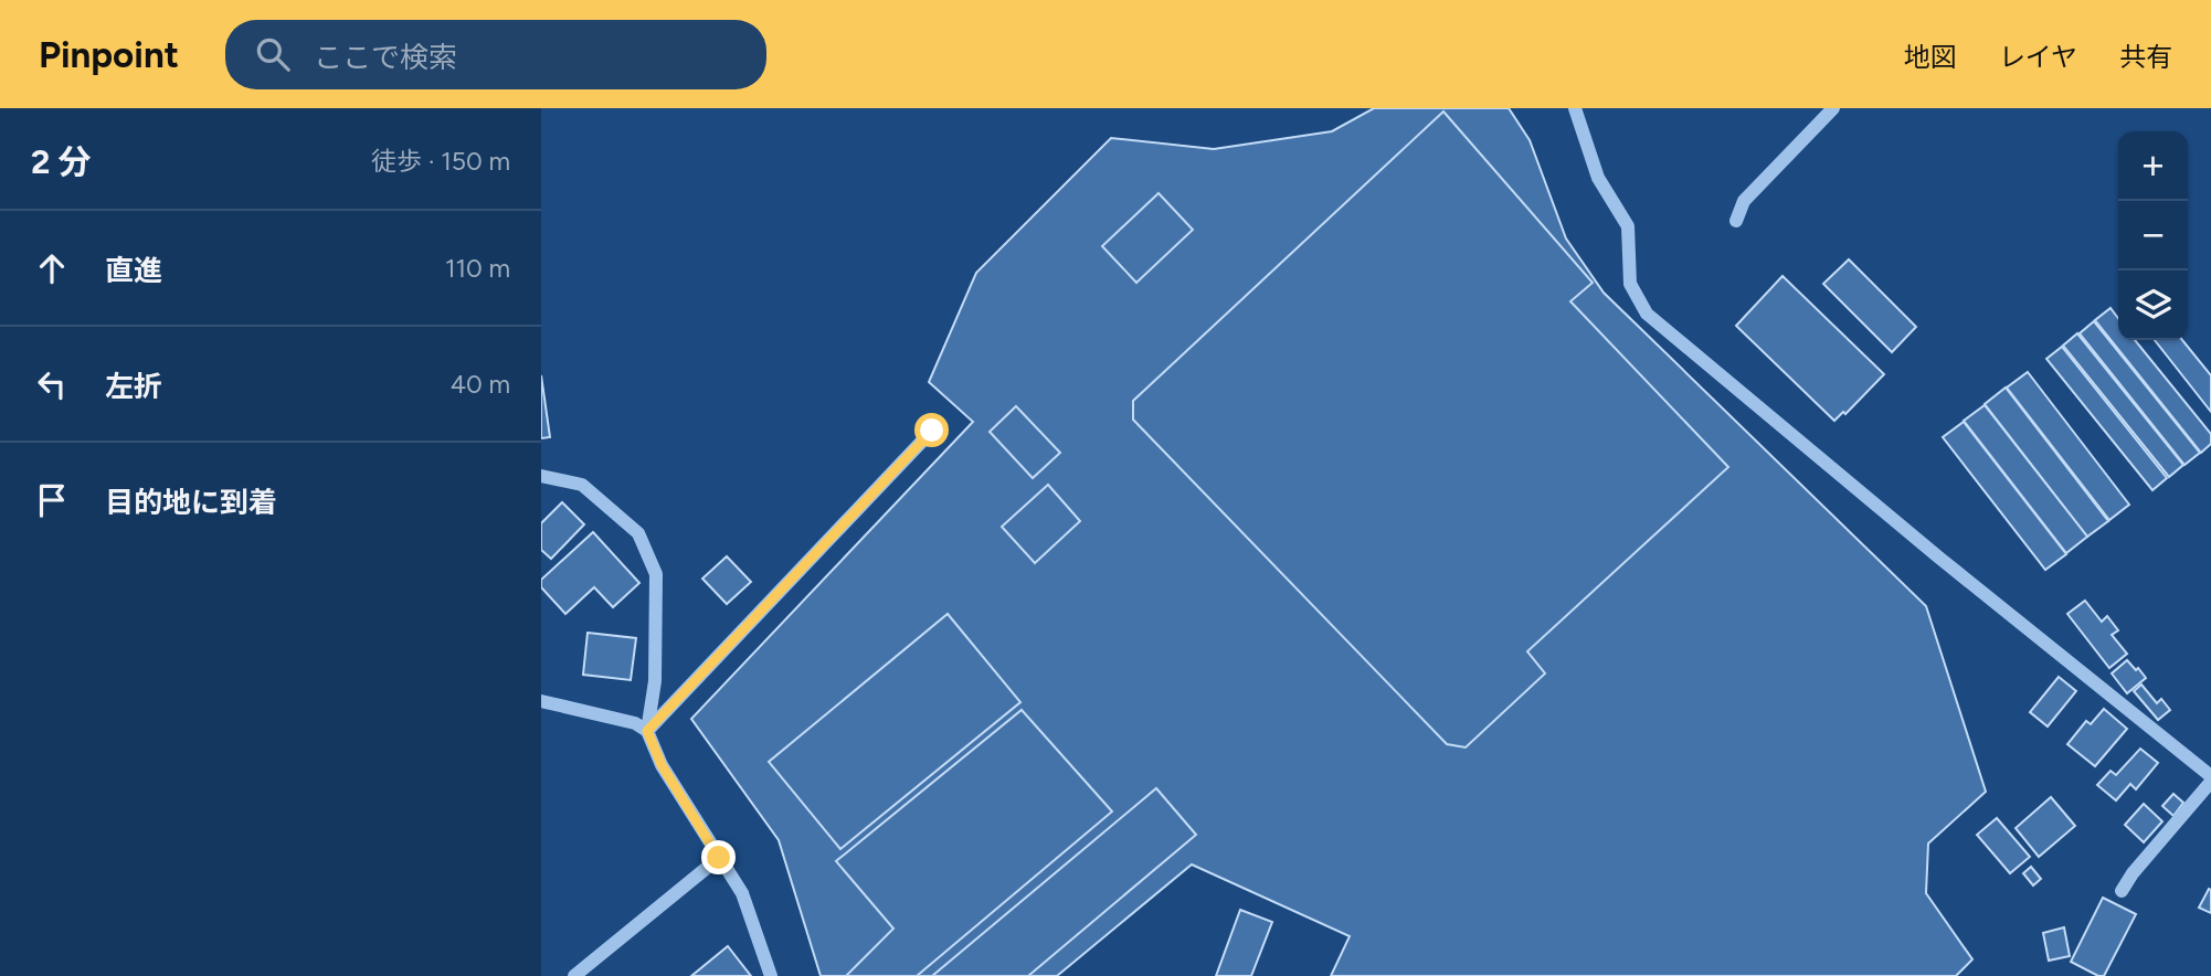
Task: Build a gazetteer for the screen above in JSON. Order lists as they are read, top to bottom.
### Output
{
  "page": {
    "header": "Pinpoint",
    "search": "ここで検索",
    "nav": ["地図", "レイヤ", "共有"],
    "heading": ["2 分", "徒歩 · 150 m"],
    "map_buttons": ["+", "−"],
    "list": [
      ["直進", "110 m"],
      ["左折", "40 m"],
      "目的地に到着"
    ]
  }
}
